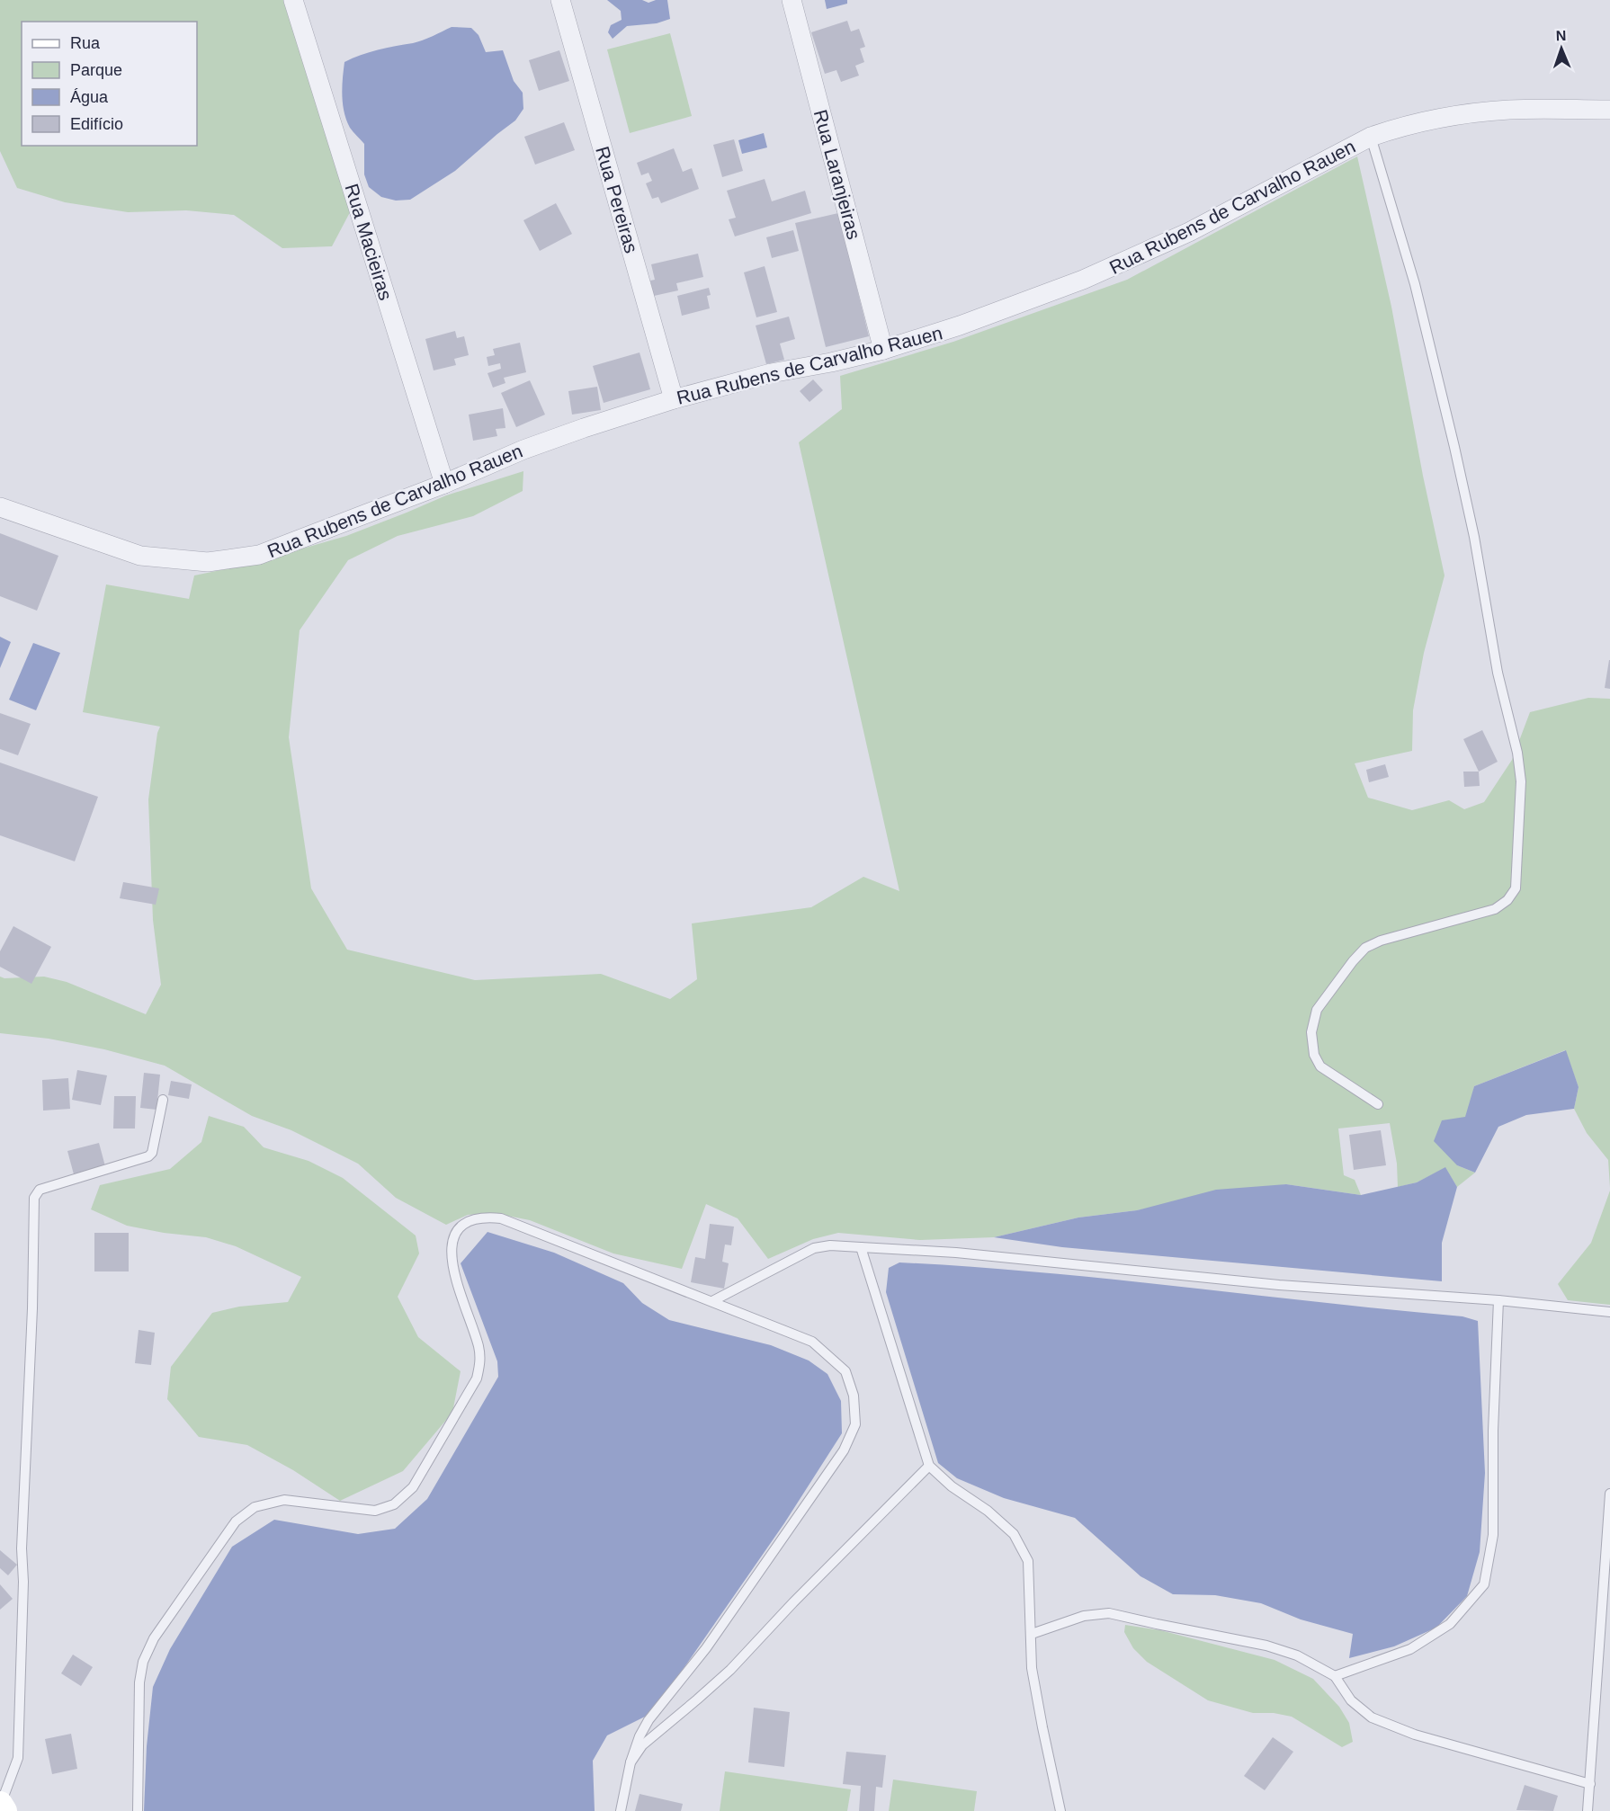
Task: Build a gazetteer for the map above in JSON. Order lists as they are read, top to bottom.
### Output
{
  "streets": {
    "street": [
      "Rua Laranjeiras",
      "Rua Pereiras",
      "Rua Rubens de Carvalho Rauen",
      "Rua Macieiras"
    ]
  },
  "crossings": [
    ["Rua Laranjeiras", "Rua Rubens de Carvalho Rauen"],
    ["Rua Pereiras", "Rua Rubens de Carvalho Rauen"],
    ["Rua Rubens de Carvalho Rauen", "Rua Macieiras"]
  ],
  "legend": [
    "Rua",
    "Parque",
    "Água",
    "Edifício"
  ],
  "north": "top"
}
